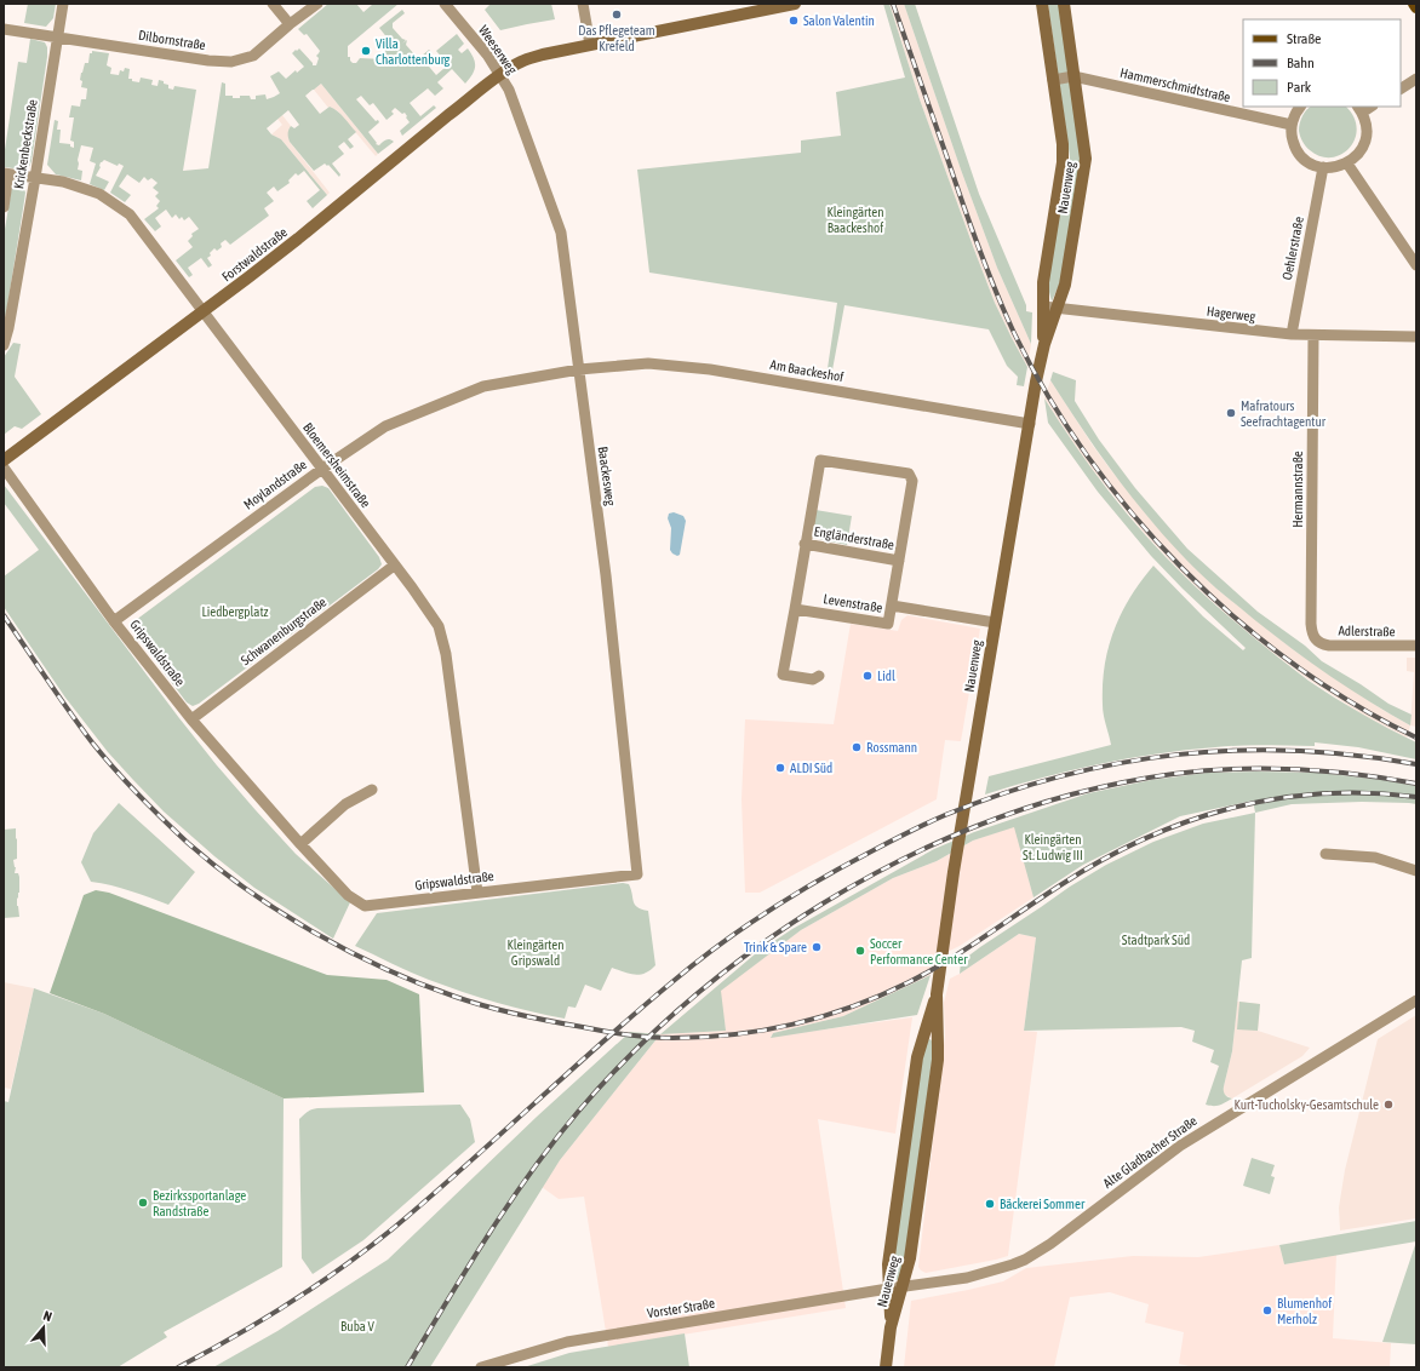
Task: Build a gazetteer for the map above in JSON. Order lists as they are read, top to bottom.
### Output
{
  "streets": {
    "street": [
      "Dilbornstraße",
      "Weeserweg",
      "Hammerschmidtstraße",
      "Krickenbeckstraße",
      "Nauenweg",
      "Oehlerstraße",
      "Forstwaldstraße",
      "Hagerweg",
      "Am Baackeshof",
      "Bloemersheimstraße",
      "Baackesweg",
      "Moylandstraße",
      "Hermannstraße",
      "Engländerstraße",
      "Levenstraße",
      "Schwanenburgstraße",
      "Adlerstraße",
      "Gripswaldstraße",
      "Alte Gladbacher Straße",
      "Vorster Straße"
    ]
  },
  "crossings": [
    ["Dilbornstraße", "Krickenbeckstraße"],
    ["Weeserweg", "Forstwaldstraße"],
    ["Weeserweg", "Baackesweg"],
    ["Hammerschmidtstraße", "Nauenweg"],
    ["Krickenbeckstraße", "Bloemersheimstraße"],
    ["Nauenweg", "Hagerweg"],
    ["Nauenweg", "Am Baackeshof"],
    ["Nauenweg", "Levenstraße"],
    ["Nauenweg", "Alte Gladbacher Straße"],
    ["Nauenweg", "Vorster Straße"],
    ["Oehlerstraße", "Hagerweg"],
    ["Forstwaldstraße", "Bloemersheimstraße"],
    ["Hagerweg", "Hermannstraße"],
    ["Am Baackeshof", "Baackesweg"],
    ["Am Baackeshof", "Moylandstraße"],
    ["Bloemersheimstraße", "Moylandstraße"],
    ["Bloemersheimstraße", "Schwanenburgstraße"],
    ["Bloemersheimstraße", "Gripswaldstraße"],
    ["Baackesweg", "Moylandstraße"],
    ["Baackesweg", "Gripswaldstraße"],
    ["Moylandstraße", "Gripswaldstraße"],
    ["Hermannstraße", "Adlerstraße"],
    ["Engländerstraße", "Levenstraße"],
    ["Schwanenburgstraße", "Gripswaldstraße"],
    ["Alte Gladbacher Straße", "Vorster Straße"]
  ],
  "parks": [
    "Kleingärten Baackeshof",
    "Liedbergplatz",
    "Kleingärten St. Ludwig III",
    "Stadtpark Süd",
    "Kleingärten Gripswald",
    "Buba V"
  ],
  "places": [
    "Das Pflegeteam Krefeld",
    "Salon Valentin",
    "Villa Charlottenburg",
    "Mafratours Seefrachtagentur",
    "Lidl",
    "Rossmann",
    "ALDI Süd",
    "Trink & Spare",
    "Soccer Performance Center",
    "Kurt-Tucholsky-Gesamtschule",
    "Bezirkssportanlage Randstraße",
    "Bäckerei Sommer",
    "Blumenhof Merholz"
  ],
  "legend": ["Straße", "Bahn", "Park"],
  "north": "top"
}
